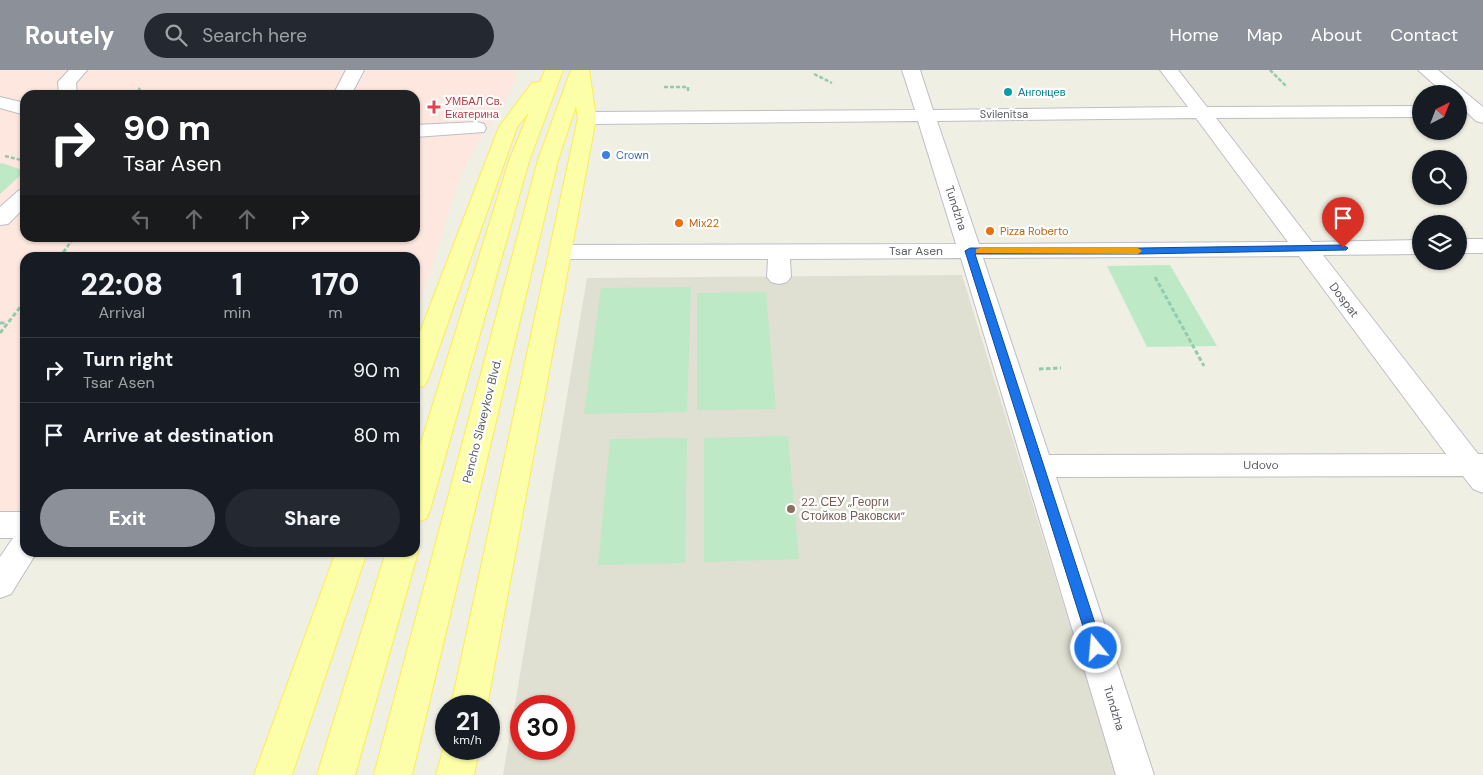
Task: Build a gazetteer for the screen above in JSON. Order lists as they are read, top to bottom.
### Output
{
  "streets": {
    "main road": ["Pencho Slaveykov Blvd."],
    "street": [
      "Svilenitsa",
      "Tundzha",
      "Tsar Asen",
      "Dospat",
      "Udovo"
    ]
  },
  "crossings": [
    ["Svilenitsa", "Tundzha"],
    ["Svilenitsa", "Dospat"],
    ["Svilenitsa", "Pencho Slaveykov Blvd."],
    ["Tundzha", "Tsar Asen"],
    ["Tundzha", "Udovo"],
    ["Tsar Asen", "Dospat"],
    ["Tsar Asen", "Pencho Slaveykov Blvd."],
    ["Dospat", "Udovo"]
  ],
  "places": {
    "other": [
      "Ангонцев",
      "Crown",
      "Mix22",
      "Pizza Roberto",
      "22. СЕУ „Георги Стойков Раковски“"
    ],
    "health": ["УМБАЛ Св. Екатерина"]
  },
  "north": "top right",
  "page": {
    "header": "Routely",
    "search": "Search here",
    "nav": [
      "Home",
      "Map",
      "About",
      "Contact"
    ],
    "turn": ["90 m", "Tsar Asen"],
    "eta": [
      "22:08",
      "Arrival",
      "1",
      "min",
      "170",
      "m"
    ],
    "list": [
      {
        "name": "Turn right",
        "note": "Tsar Asen",
        "value": "90 m"
      },
      {
        "name": "Arrive at destination",
        "value": "80 m"
      }
    ],
    "buttons": ["Exit", "Share"],
    "speed": "21 km/h",
    "limit": "30"
  }
}
